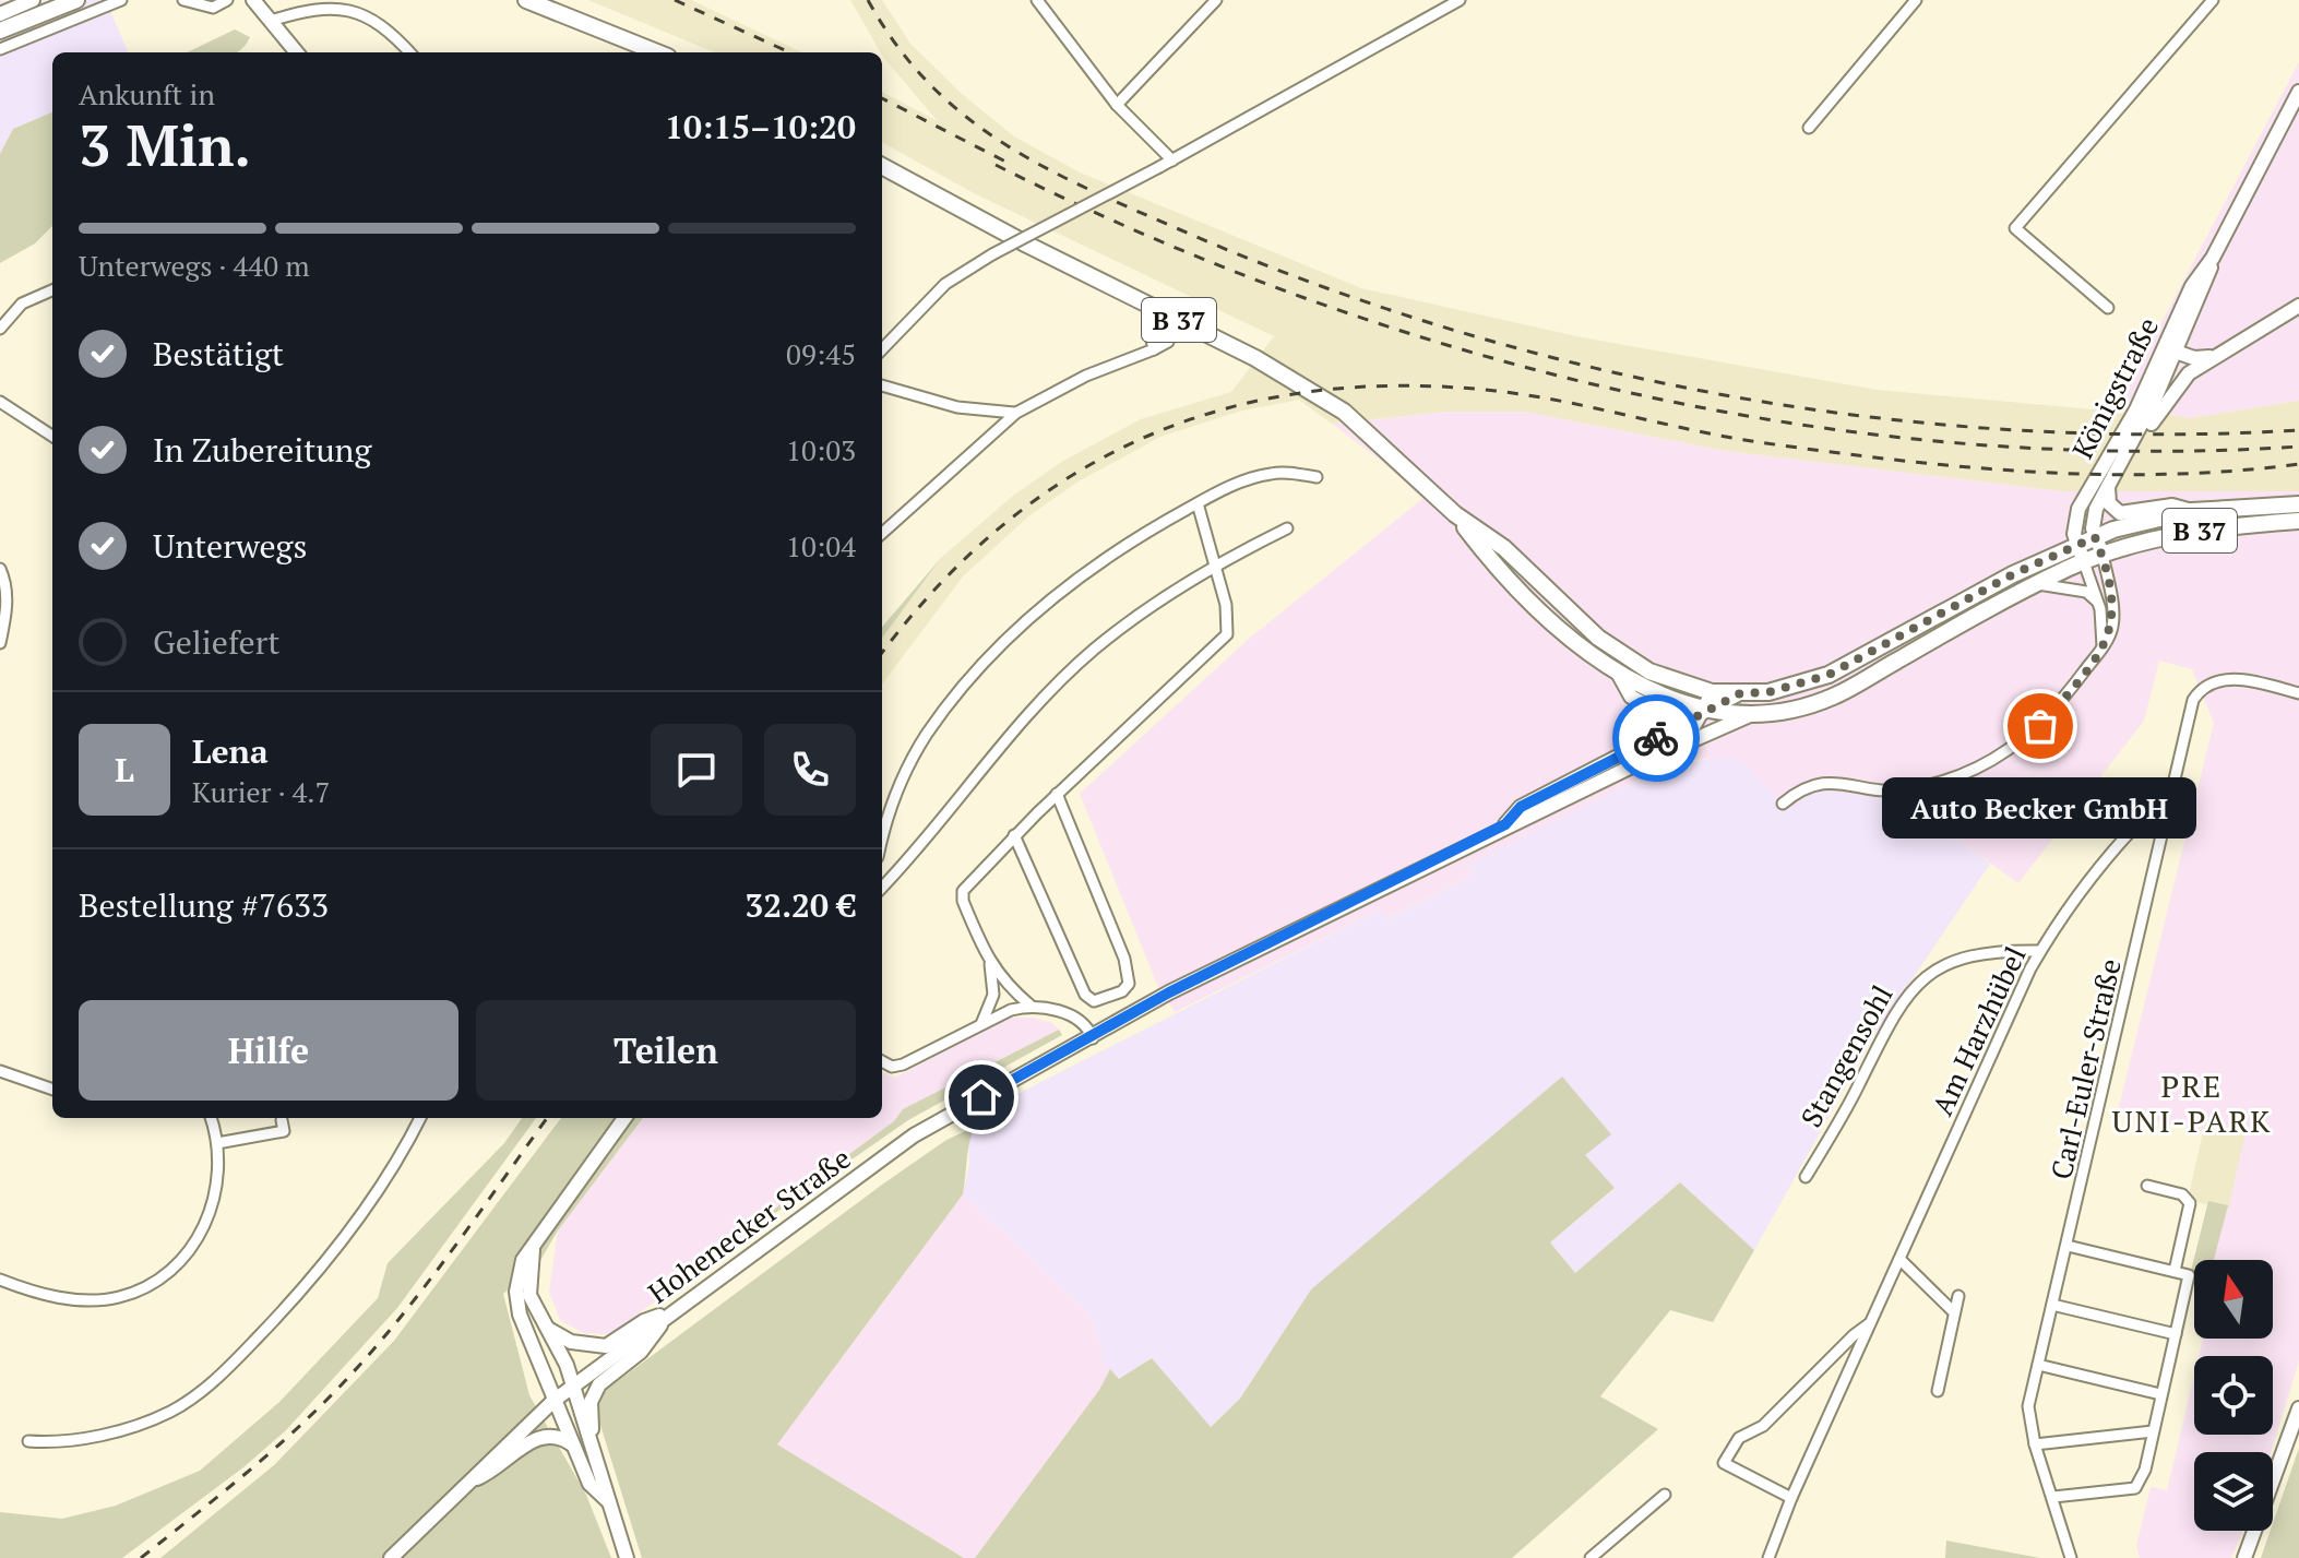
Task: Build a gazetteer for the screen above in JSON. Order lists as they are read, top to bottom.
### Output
{
  "streets": {
    "main road": ["B 37", "Königstraße", "Hohenecker Straße"],
    "street": ["Am Harzhübel", "Stangensohl", "Carl-Euler-Straße"]
  },
  "crossings": [
    ["B 37", "Königstraße"],
    ["B 37", "Hohenecker Straße"],
    ["Am Harzhübel", "Stangensohl"],
    ["Am Harzhübel", "Carl-Euler-Straße"]
  ],
  "districts": ["PRE UNI-PARK"],
  "places": ["Auto Becker GmbH"],
  "north": "top",
  "page": {
    "heading": ["3 Min.", "Ankunft in", "10:15–10:20"],
    "panel": [
      "Lena",
      "Kurier · 4.7",
      "Bestellung #7633",
      "32.20 €"
    ],
    "bar": "Unterwegs · 440 m",
    "list": [
      ["Bestätigt", "09:45"],
      ["In Zubereitung", "10:03"],
      ["Unterwegs", "10:04"],
      "Geliefert"
    ],
    "round": "L",
    "bubble": "Auto Becker GmbH",
    "buttons": ["Hilfe", "Teilen"]
  }
}
